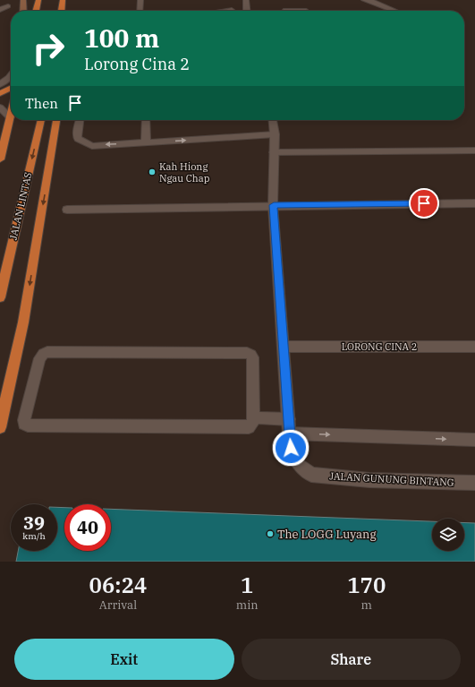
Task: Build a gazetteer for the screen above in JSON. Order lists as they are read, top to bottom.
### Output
{
  "streets": {
    "highway": ["JALAN LINTAS"],
    "street": ["LORONG CINA 2", "JALAN GUNUNG BINTANG"]
  },
  "crossings": [
    ["LORONG CINA 2", "JALAN GUNUNG BINTANG"]
  ],
  "places": ["Kah Hiong Ngau Chap", "The LOGG Luyang"],
  "page": {
    "turn": ["100 m", "Lorong Cina 2"],
    "then": "Then",
    "speed": "39 km/h",
    "limit": "40",
    "eta": [
      "06:24",
      "Arrival",
      "1",
      "min",
      "170",
      "m"
    ],
    "buttons": ["Exit", "Share"]
  }
}
